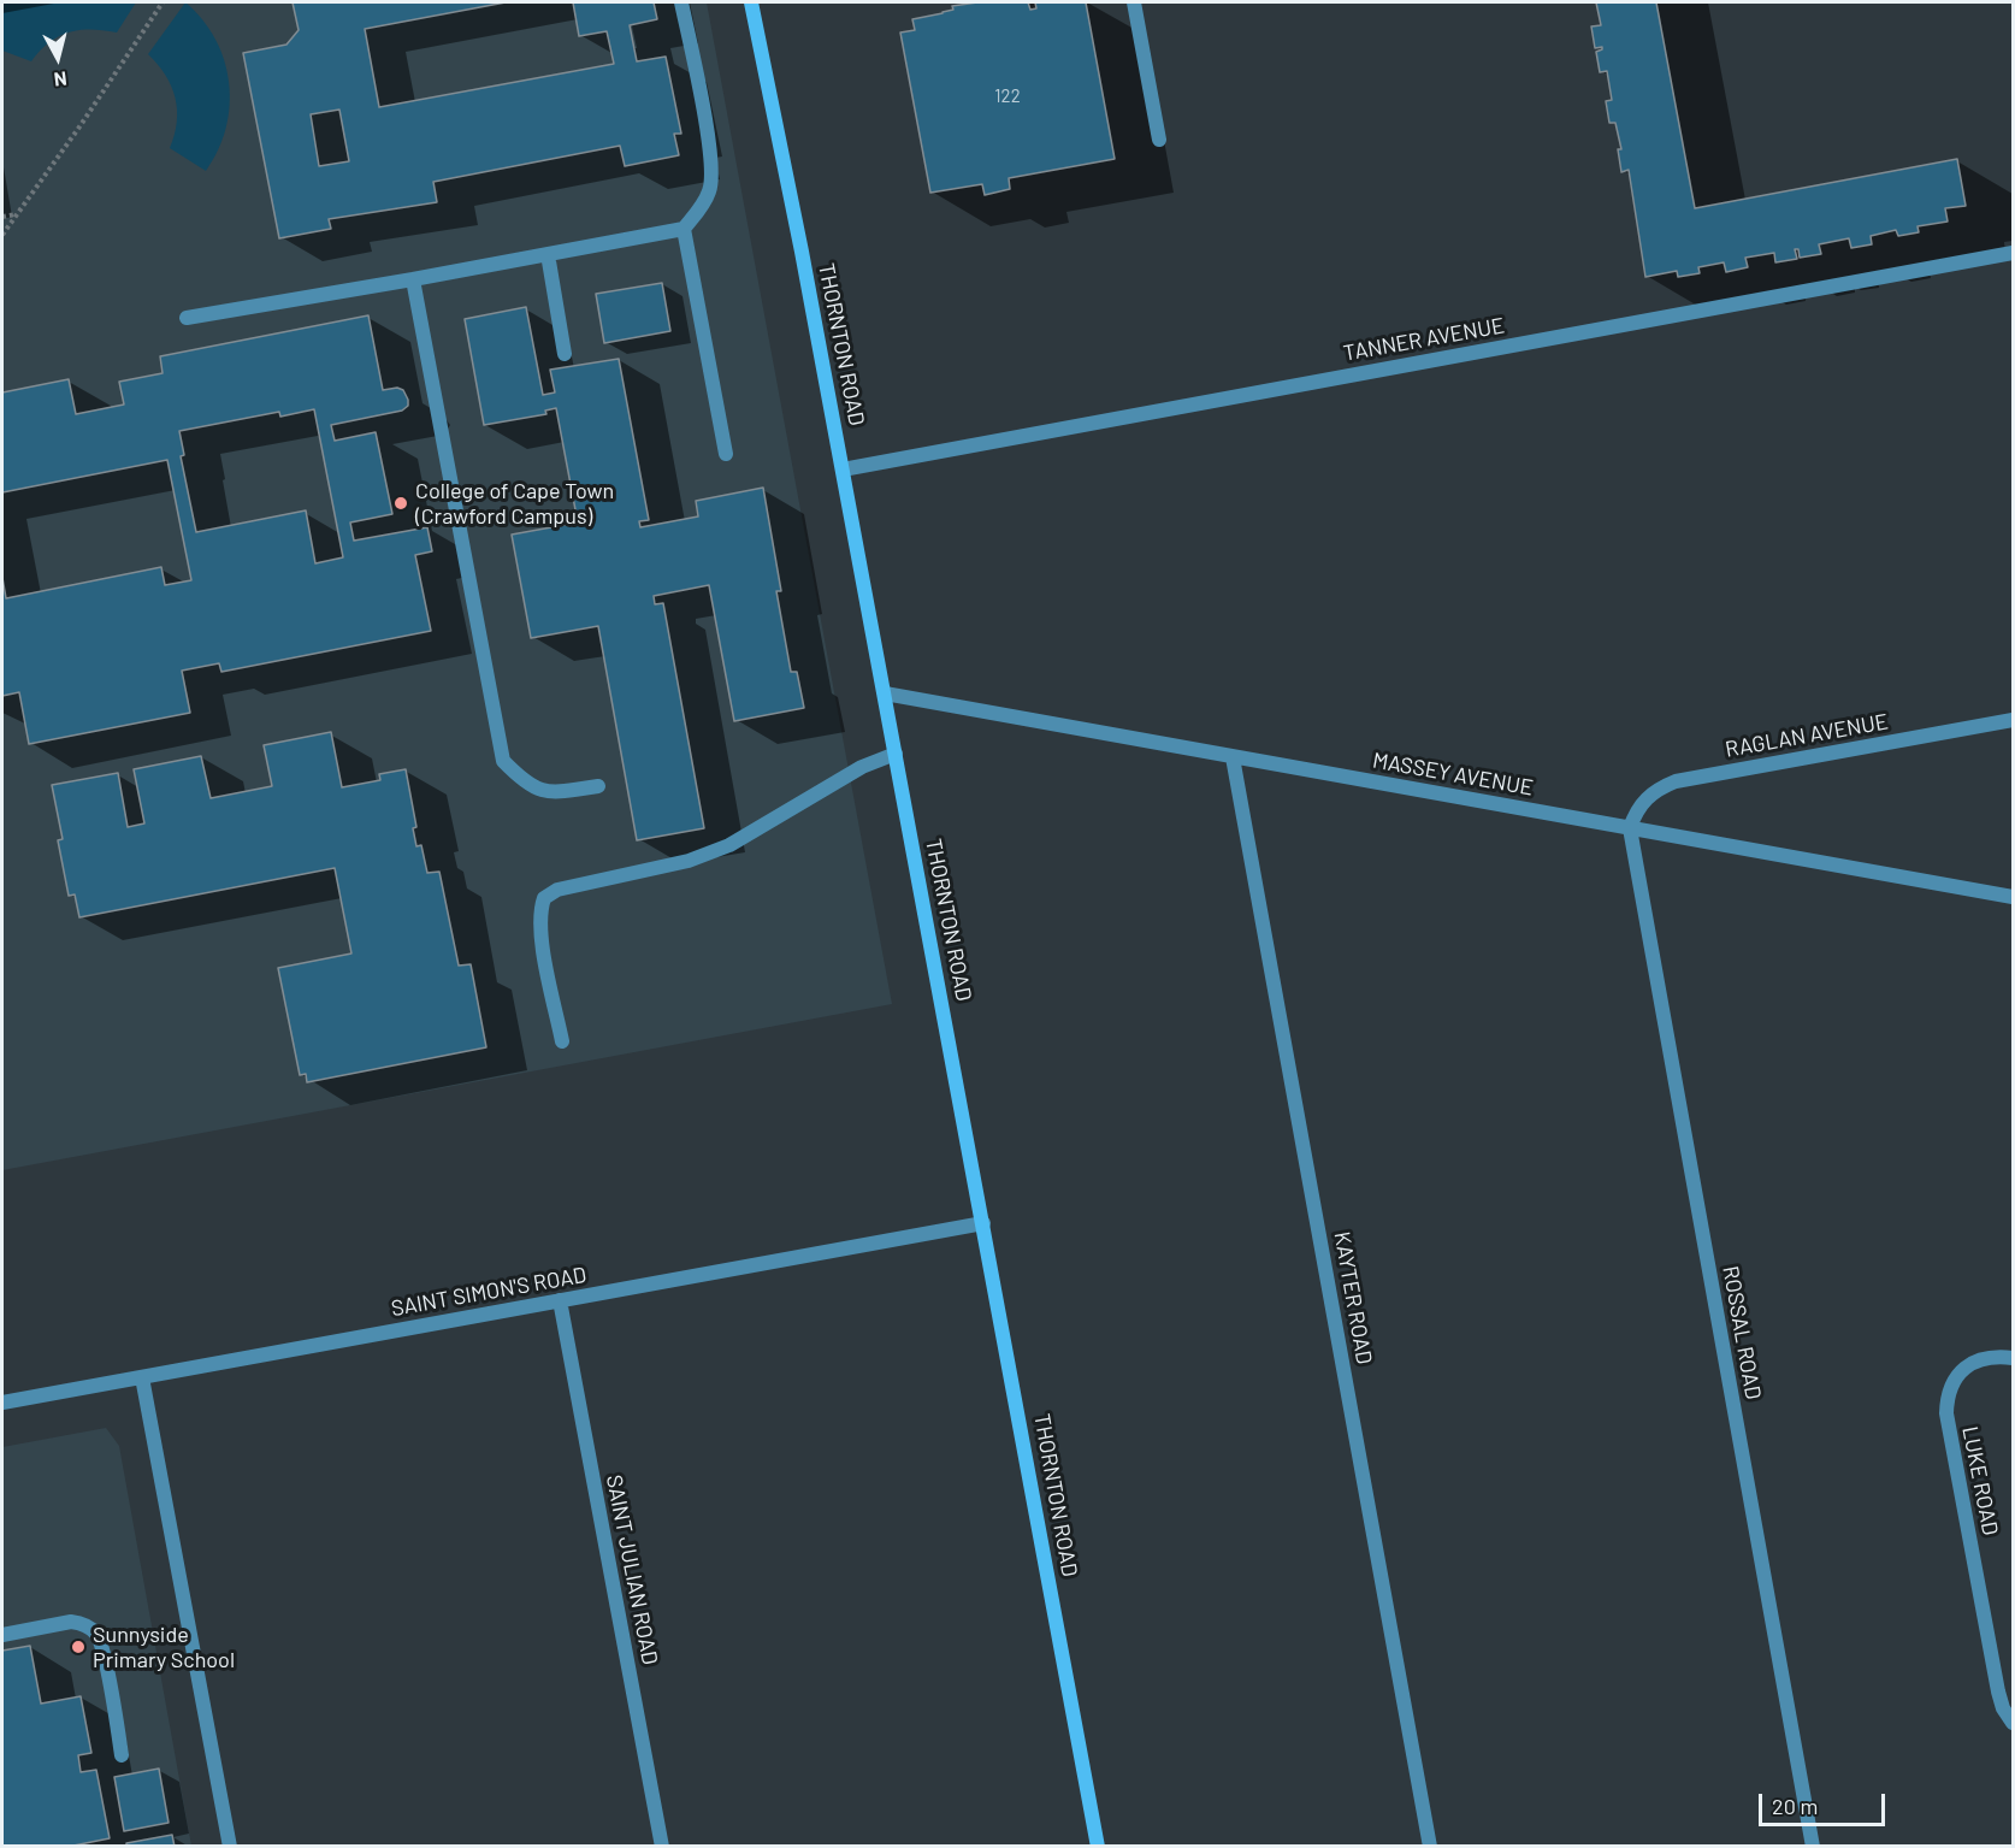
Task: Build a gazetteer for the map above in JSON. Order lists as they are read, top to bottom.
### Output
{
  "streets": {
    "street": [
      "TANNER AVENUE",
      "THORNTON ROAD",
      "RAGLAN AVENUE",
      "MASSEY AVENUE",
      "SAINT SIMON'S ROAD",
      "KAYTER ROAD",
      "ROSSAL ROAD",
      "LUKE ROAD",
      "SAINT JULIAN ROAD"
    ]
  },
  "crossings": [
    ["TANNER AVENUE", "THORNTON ROAD"],
    ["THORNTON ROAD", "MASSEY AVENUE"],
    ["THORNTON ROAD", "SAINT SIMON'S ROAD"],
    ["RAGLAN AVENUE", "MASSEY AVENUE"],
    ["RAGLAN AVENUE", "ROSSAL ROAD"],
    ["MASSEY AVENUE", "KAYTER ROAD"],
    ["MASSEY AVENUE", "ROSSAL ROAD"],
    ["SAINT SIMON'S ROAD", "SAINT JULIAN ROAD"]
  ],
  "places": ["College of Cape Town (Crawford Campus)", "Sunnyside Primary School"],
  "house_numbers": ["122"],
  "scale_bar": "20 m",
  "north": "bottom"
}
